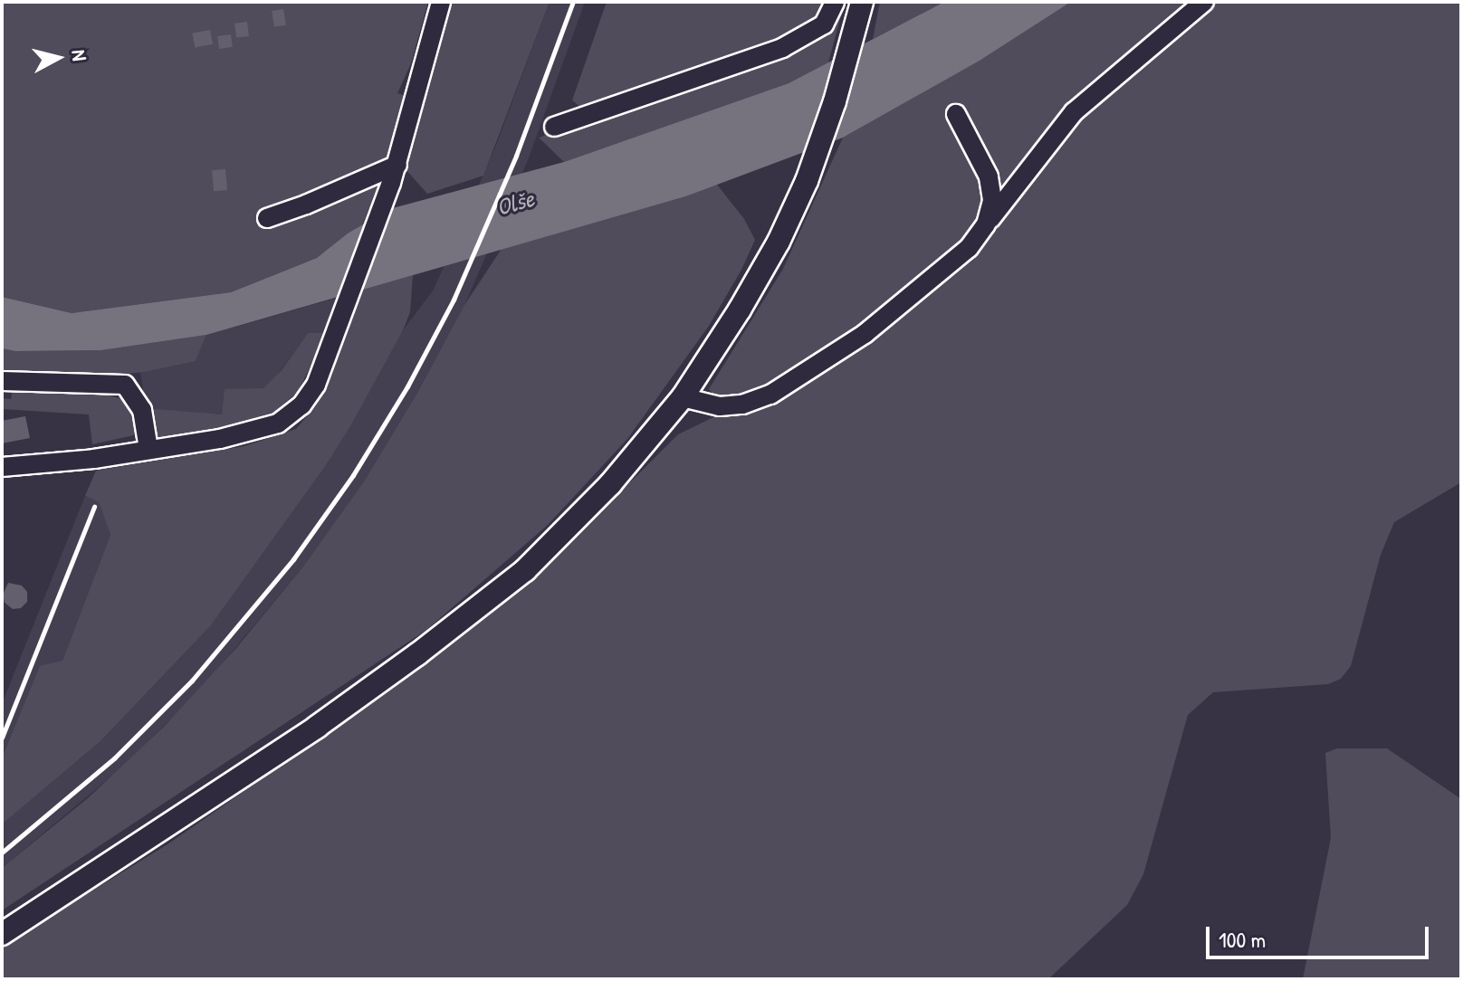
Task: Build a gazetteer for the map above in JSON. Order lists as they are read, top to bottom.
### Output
{
  "water": ["Olše"],
  "scale_bar": "100 m",
  "north": "right"
}
